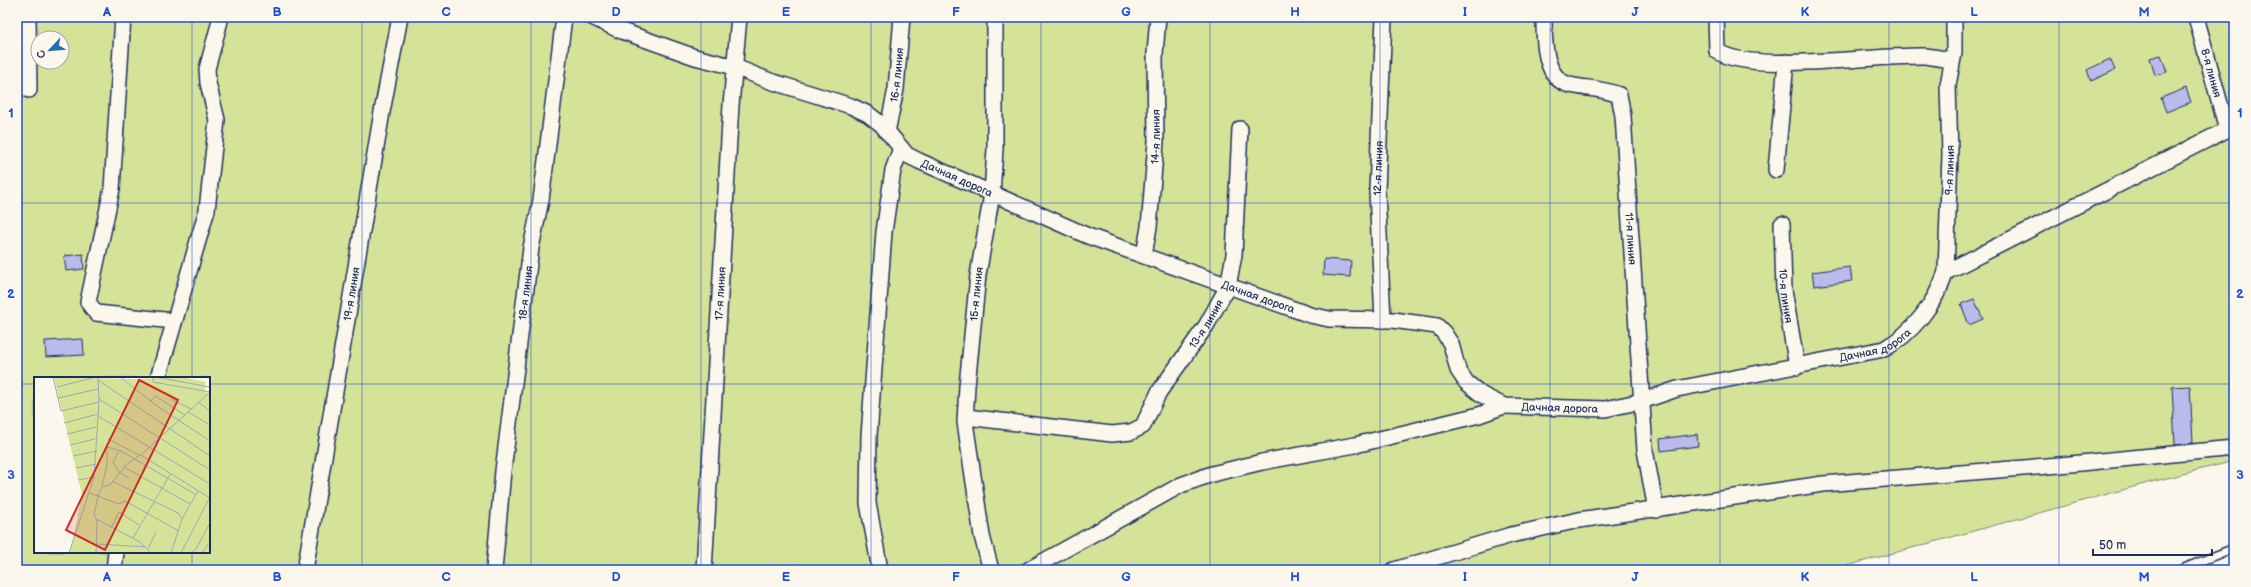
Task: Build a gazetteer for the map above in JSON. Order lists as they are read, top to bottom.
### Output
{
  "streets": {
    "street": [
      "8-я линия",
      "16-я линия",
      "14-я линия",
      "12-я линия",
      "9-я линия",
      "Дачная дорога",
      "11-я линия",
      "18-я линия",
      "17-я линия",
      "19-я линия",
      "15-я линия",
      "10-я линия",
      "13-я линия"
    ]
  },
  "crossings": [
    ["16-я линия", "Дачная дорога"],
    ["14-я линия", "Дачная дорога"],
    ["12-я линия", "Дачная дорога"],
    ["9-я линия", "Дачная дорога"],
    ["Дачная дорога", "11-я линия"],
    ["Дачная дорога", "17-я линия"],
    ["Дачная дорога", "15-я линия"],
    ["Дачная дорога", "10-я линия"],
    ["Дачная дорога", "13-я линия"],
    ["15-я линия", "13-я линия"]
  ],
  "scale_bar": "50 m",
  "north": "bottom left",
  "grid": {
    "columns": [
      "A",
      "B",
      "C",
      "D",
      "E",
      "F",
      "G",
      "H",
      "I",
      "J",
      "K",
      "L",
      "M"
    ],
    "rows": ["1", "2", "3"]
  }
}
